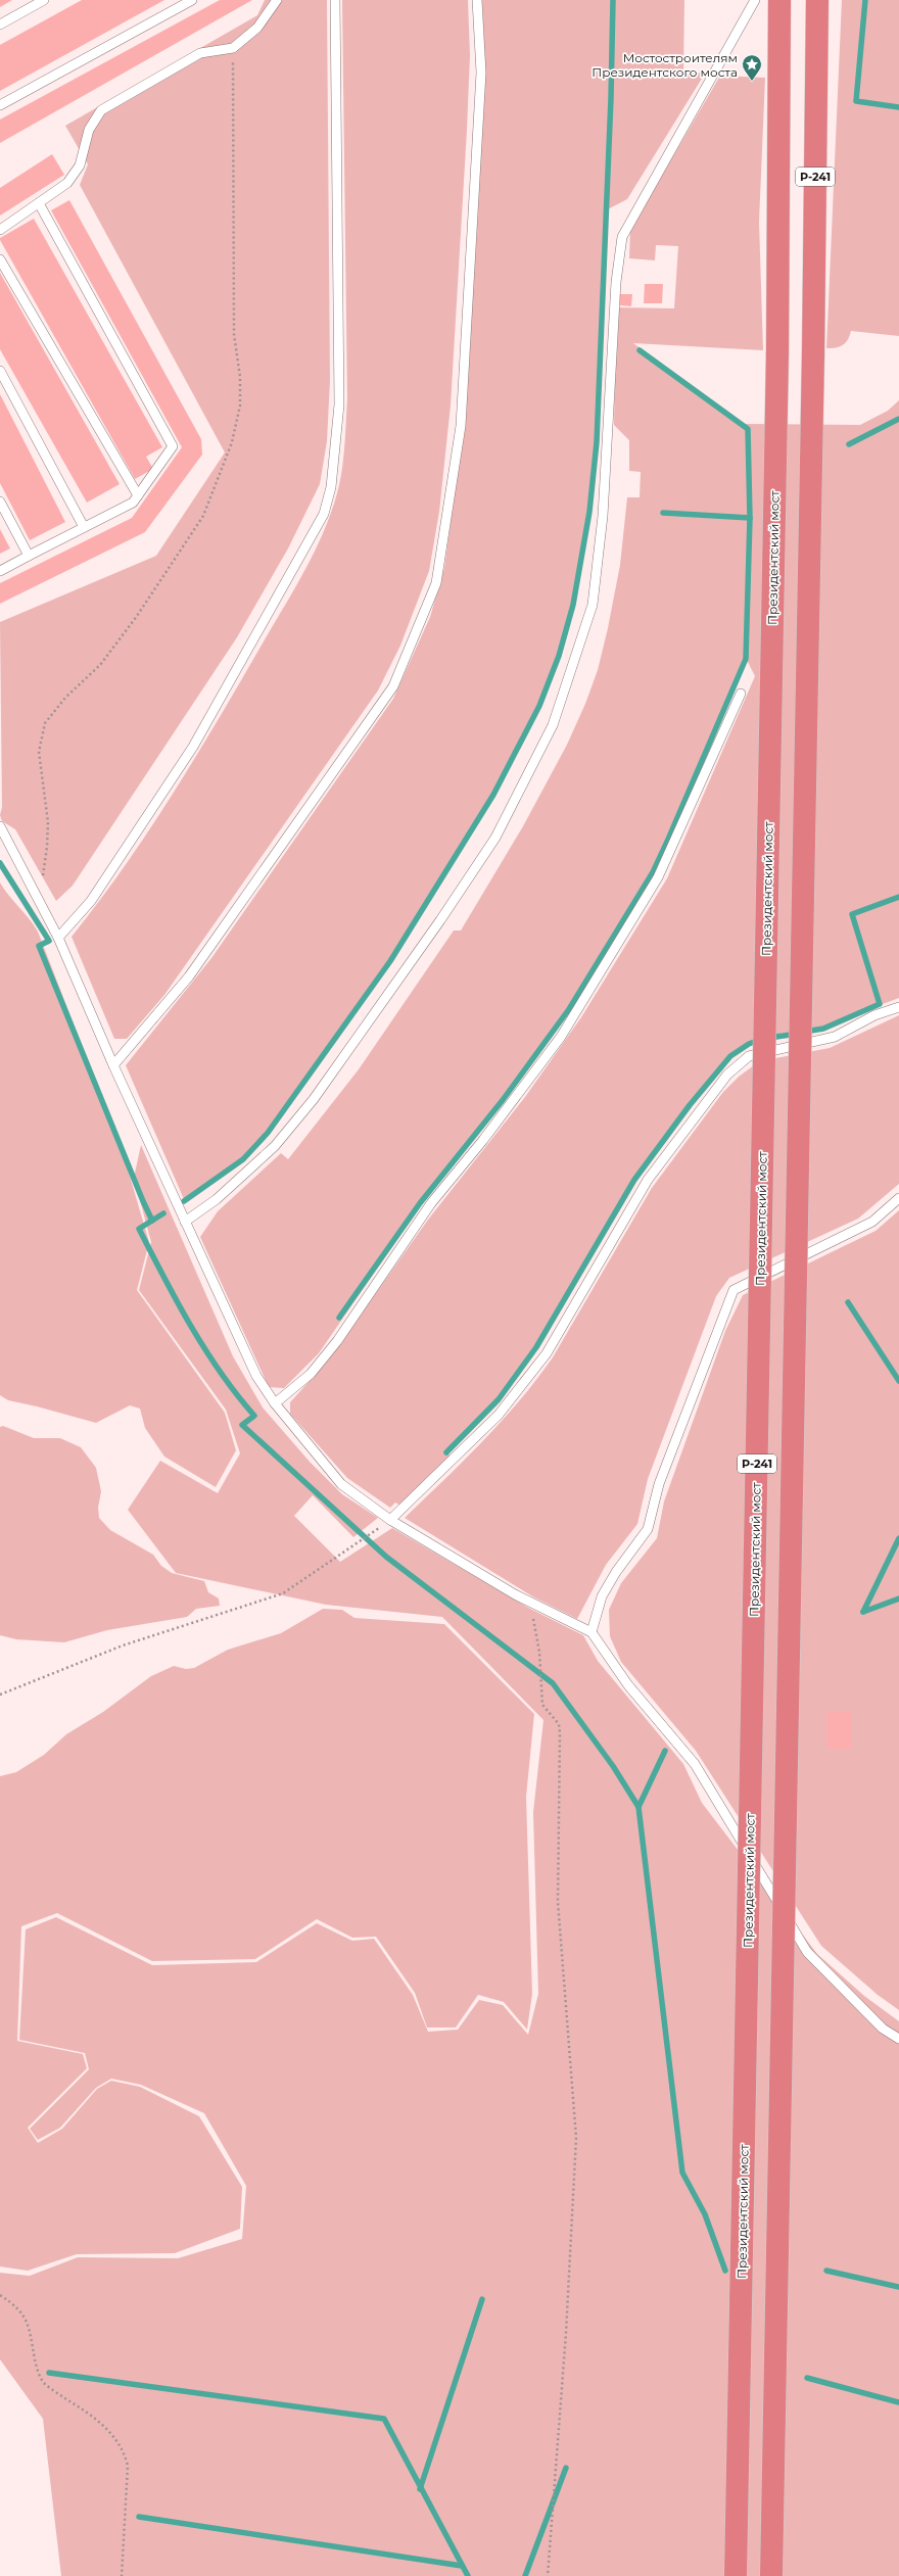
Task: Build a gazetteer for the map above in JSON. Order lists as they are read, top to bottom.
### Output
{
  "streets": {
    "highway": ["Р-241", "Президентский мост"]
  },
  "places": {
    "place": ["Мостостроителям Президентского моста"]
  }
}
